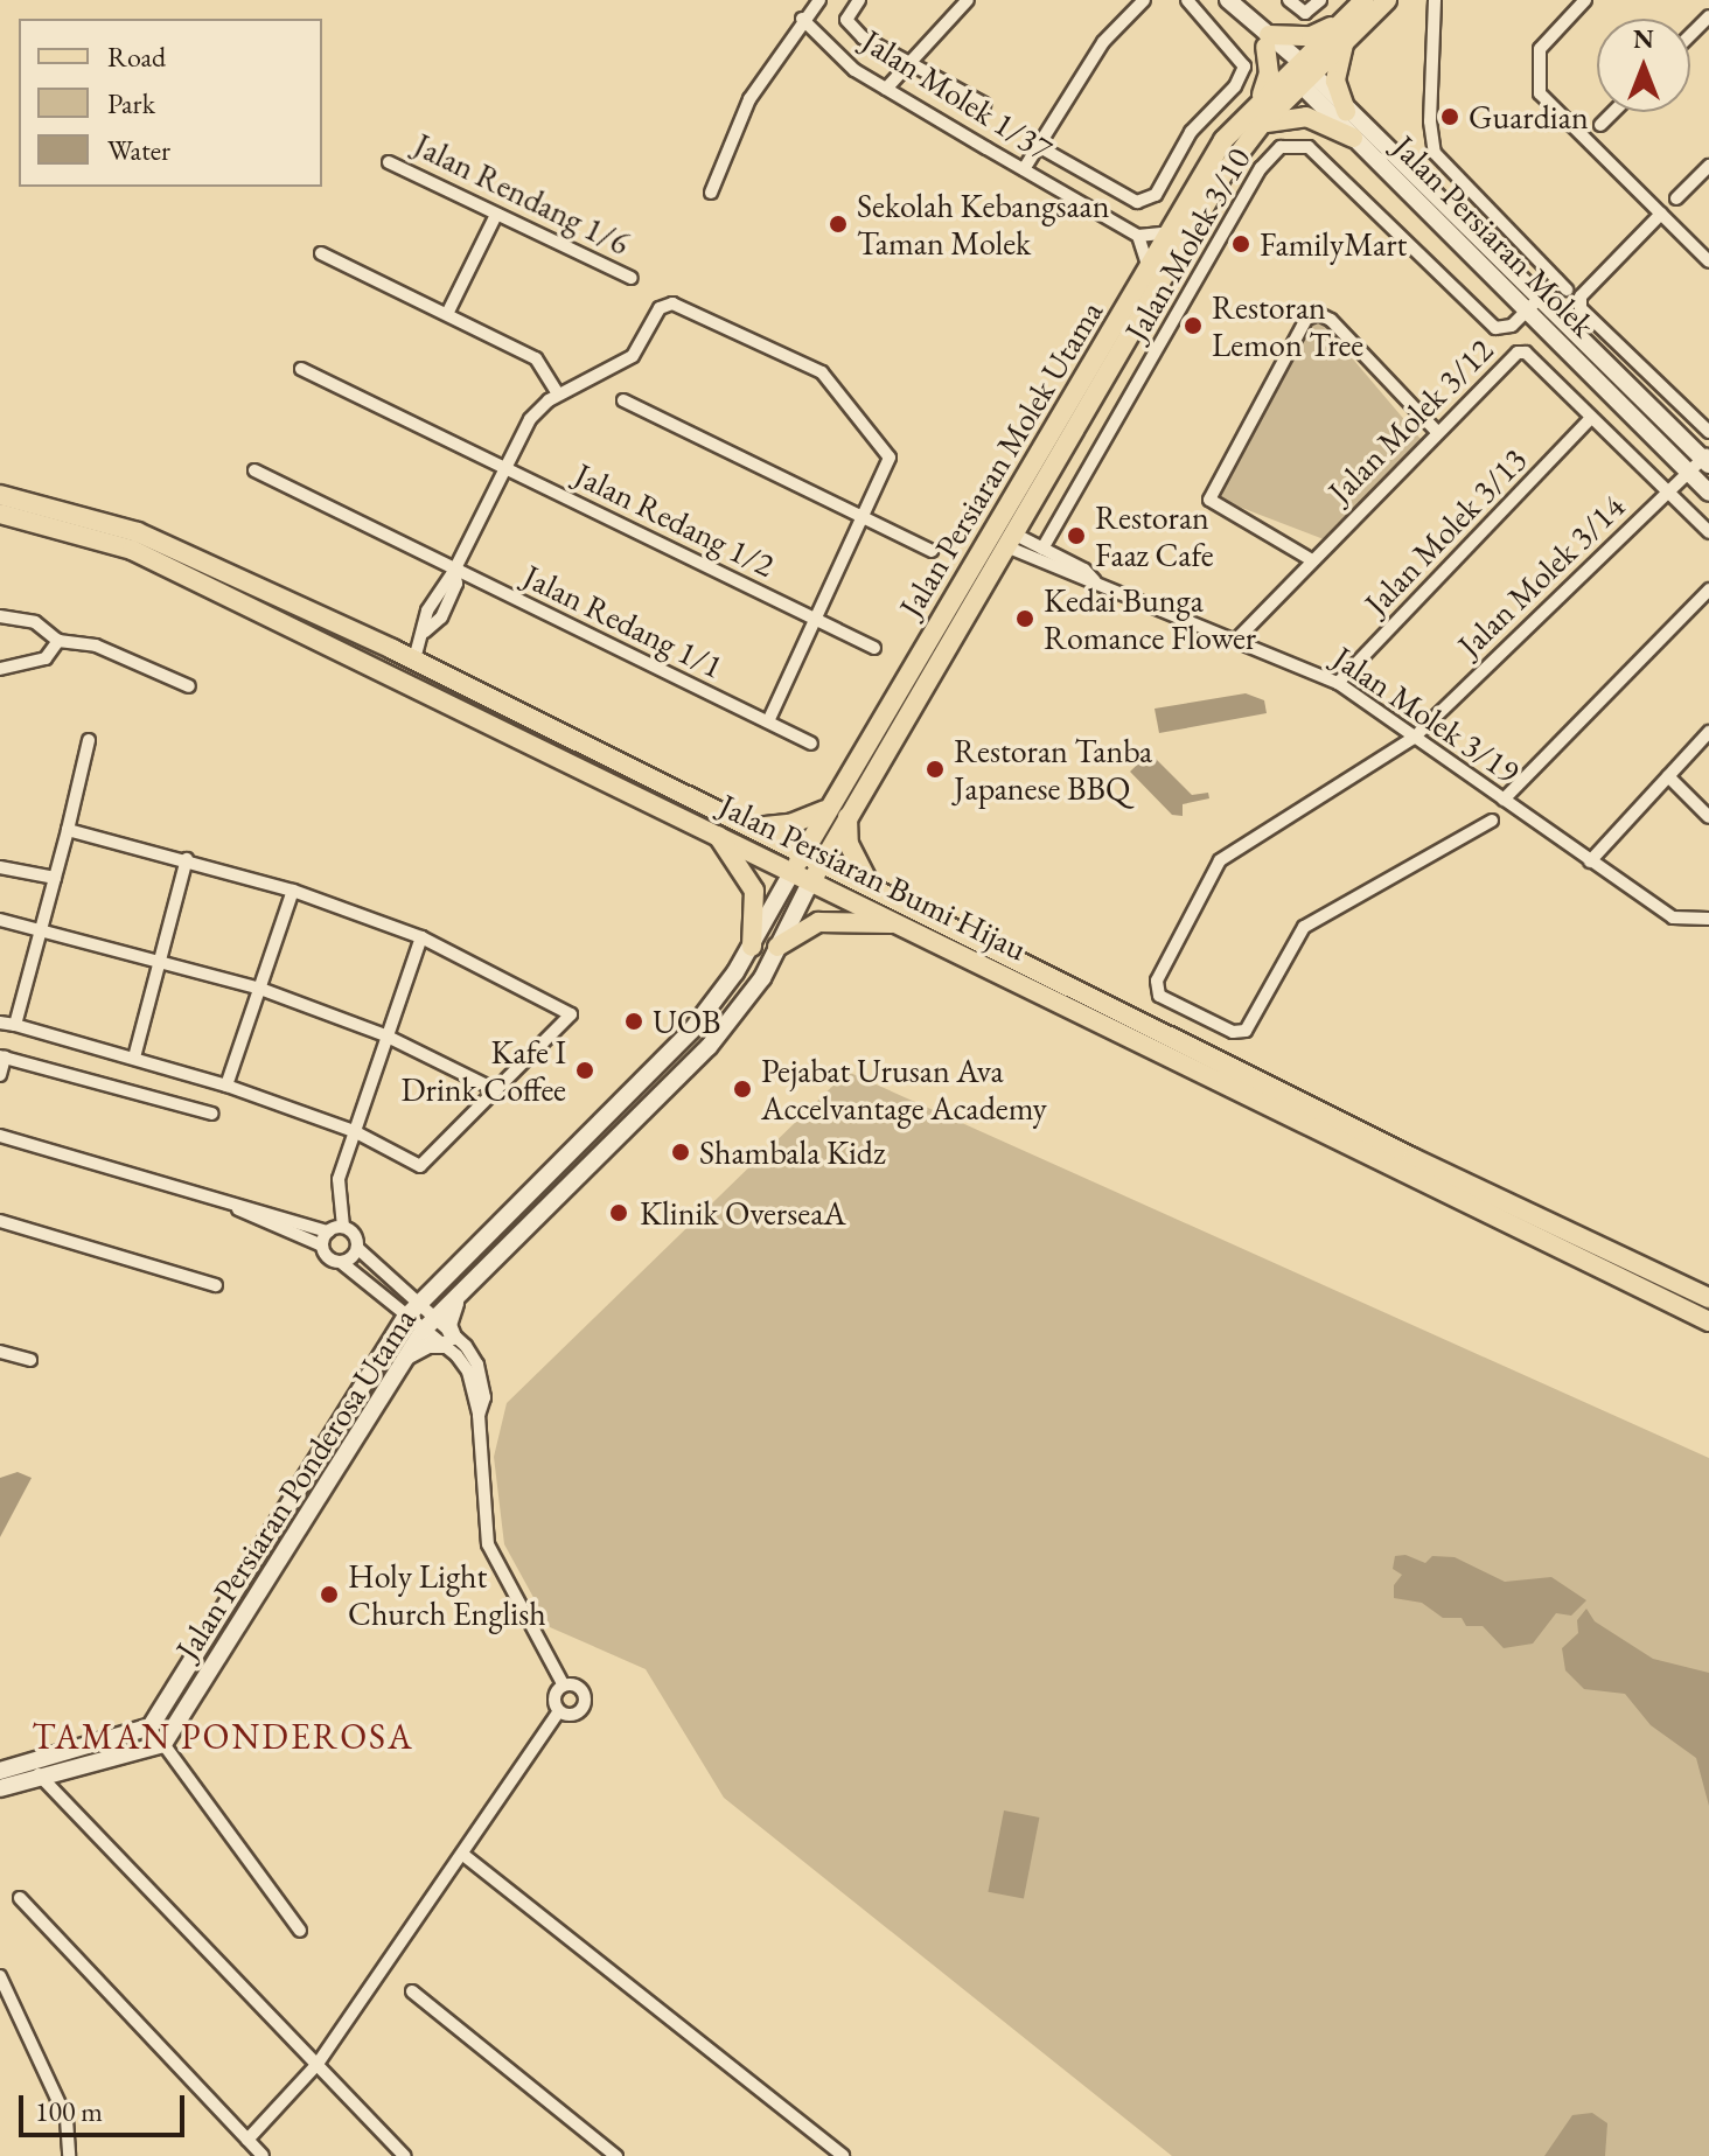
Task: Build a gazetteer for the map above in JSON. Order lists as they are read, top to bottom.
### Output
{
  "streets": {
    "main road": [
      "Jalan Persiaran Molek",
      "Jalan Persiaran Molek Utama",
      "Jalan Persiaran Bumi Hijau",
      "Jalan Persiaran Ponderosa Utama"
    ],
    "street": [
      "Jalan Molek 1/37",
      "Jalan Rendang 1/6",
      "Jalan Molek 3/10",
      "Jalan Molek 3/12",
      "Jalan Redang 1/2",
      "Jalan Molek 3/13",
      "Jalan Molek 3/14",
      "Jalan Redang 1/1",
      "Jalan Molek 3/19"
    ]
  },
  "crossings": [
    ["Jalan Persiaran Molek", "Jalan Molek 3/10"],
    ["Jalan Persiaran Molek", "Jalan Persiaran Molek Utama"],
    ["Jalan Persiaran Molek", "Jalan Molek 3/14"],
    ["Jalan Molek 3/10", "Jalan Molek 3/19"],
    ["Jalan Molek 3/12", "Jalan Molek 3/13"],
    ["Jalan Molek 3/12", "Jalan Molek 3/14"],
    ["Jalan Molek 3/12", "Jalan Molek 3/19"],
    ["Jalan Persiaran Molek Utama", "Jalan Molek 3/19"],
    ["Jalan Persiaran Molek Utama", "Jalan Persiaran Bumi Hijau"],
    ["Jalan Persiaran Molek Utama", "Jalan Persiaran Ponderosa Utama"],
    ["Jalan Molek 3/13", "Jalan Molek 3/19"],
    ["Jalan Molek 3/14", "Jalan Molek 3/19"],
    ["Jalan Persiaran Bumi Hijau", "Jalan Persiaran Ponderosa Utama"]
  ],
  "districts": ["TAMAN PONDEROSA"],
  "places": [
    "Guardian",
    "Sekolah Kebangsaan Taman Molek",
    "FamilyMart",
    "Restoran Lemon Tree",
    "Restoran Faaz Cafe",
    "Kedai Bunga Romance Flower",
    "Restoran Tanba Japanese BBQ",
    "UOB",
    "Kafe I Drink Coffee",
    "Pejabat Urusan Ava Accelvantage Academy",
    "Shambala Kidz",
    "Klinik OverseaA",
    "Holy Light Church English"
  ],
  "legend": ["Road", "Park", "Water"],
  "scale_bar": "100 m",
  "north": "top"
}
